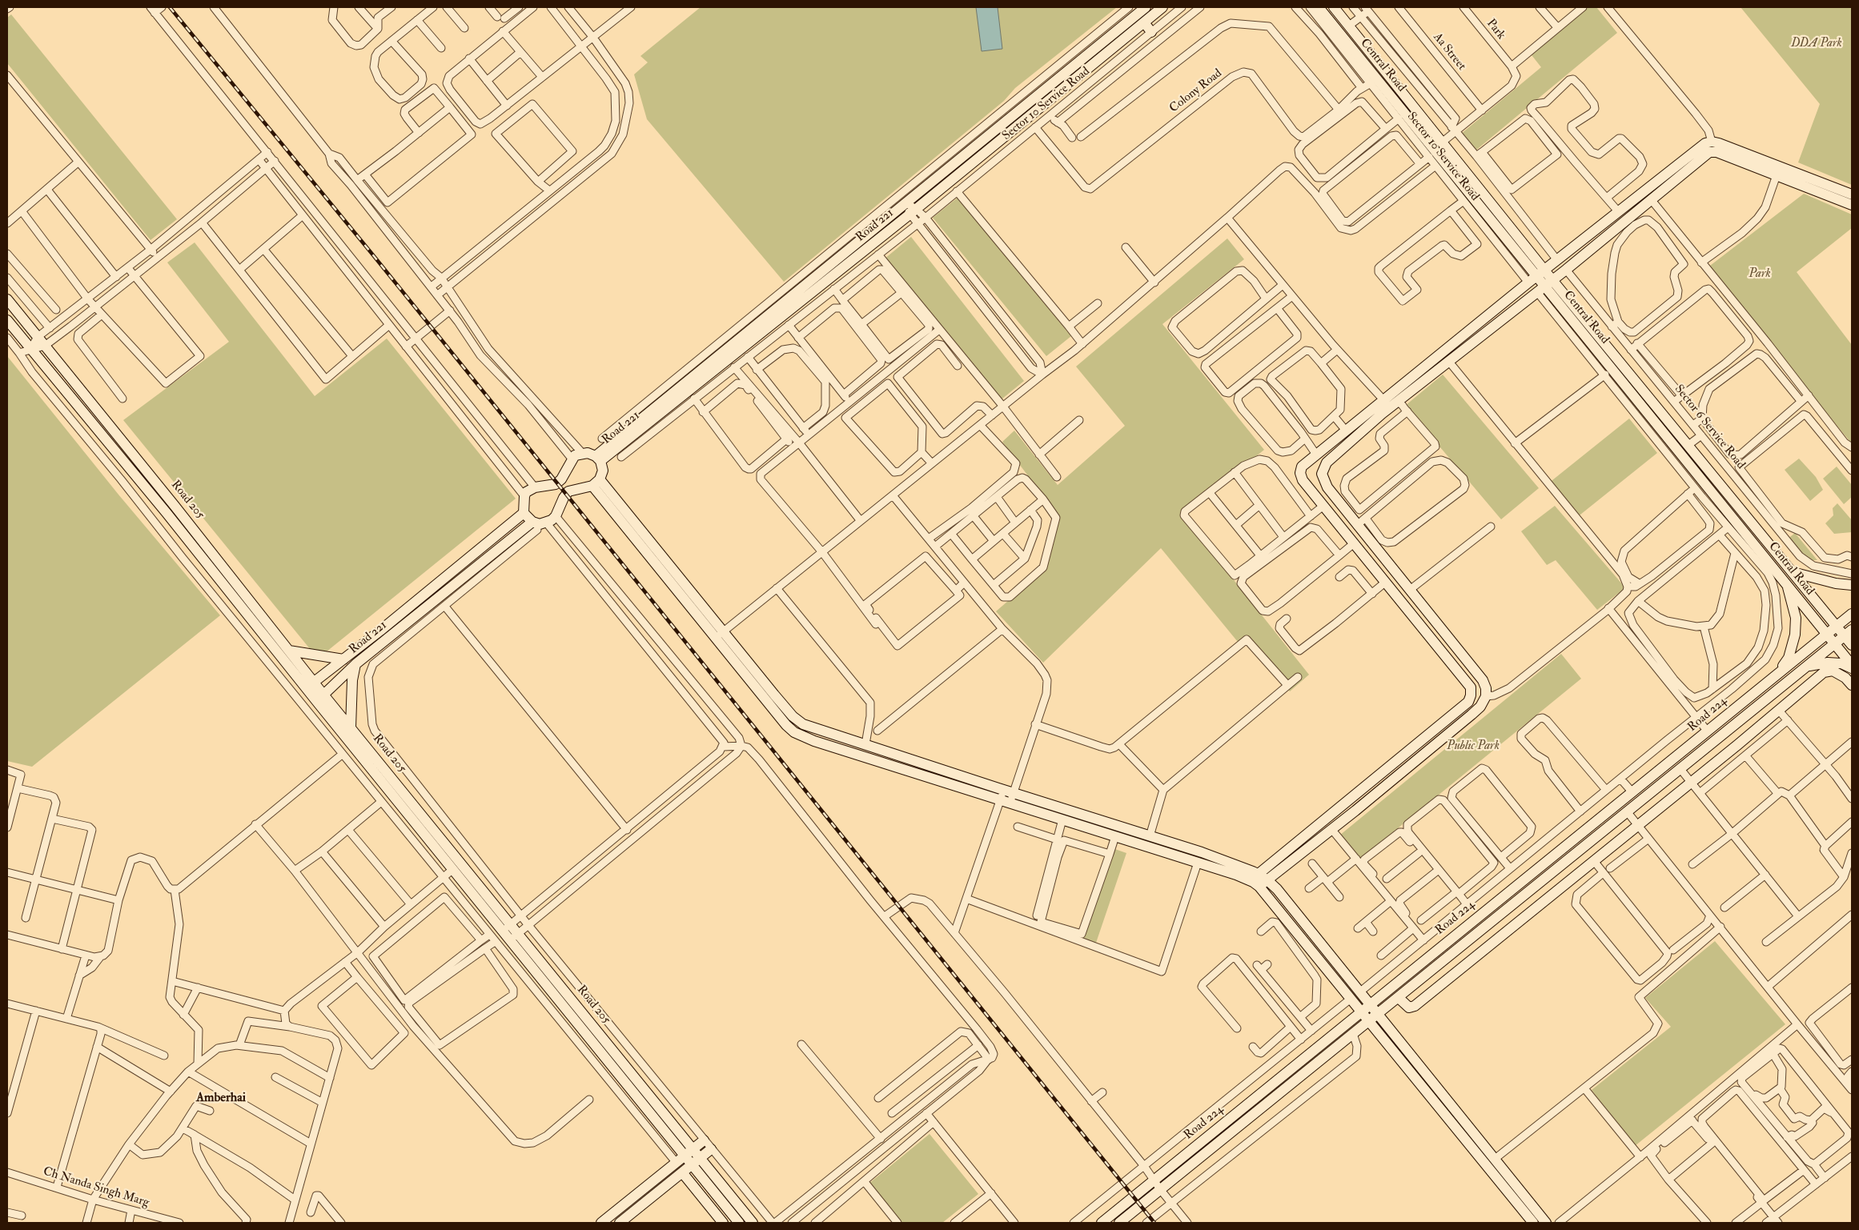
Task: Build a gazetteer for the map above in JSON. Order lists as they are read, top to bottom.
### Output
{
  "streets": {
    "main road": [
      "Central Road",
      "Road 221",
      "Road 205",
      "Road 224"
    ],
    "street": [
      "Park",
      "Aa Street",
      "Colony Road",
      "Sector 10 Service Road",
      "Sector 6 Service Road",
      "Ch Nanda Singh Marg"
    ]
  },
  "crossings": [
    ["Central Road", "Sector 10 Service Road"],
    ["Central Road", "Road 224"],
    ["Colony Road", "Sector 10 Service Road"],
    ["Road 221", "Road 205"]
  ],
  "districts": ["Amberhai"],
  "parks": ["DDA Park", "Park", "Public Park"]
}
